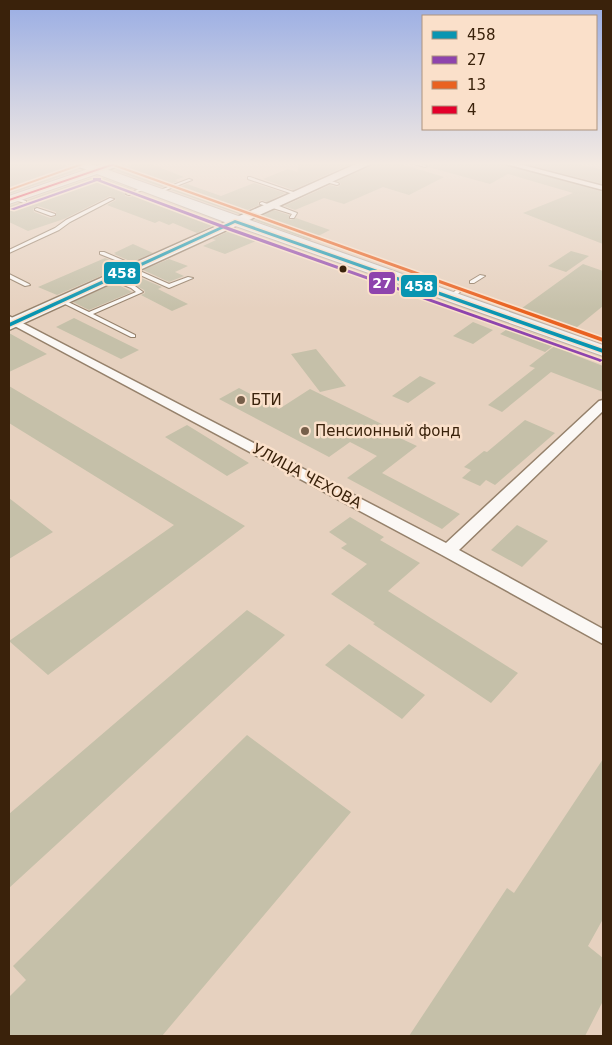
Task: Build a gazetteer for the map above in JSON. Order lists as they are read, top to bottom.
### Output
{
  "streets": {
    "street": ["УЛИЦА ЧЕХОВА"]
  },
  "places": ["БТИ", "Пенсионный фонд"],
  "lines": ["transit line 27", "transit line 13", "transit line 458"],
  "legend": [
    "458",
    "27",
    "13",
    "4"
  ]
}
